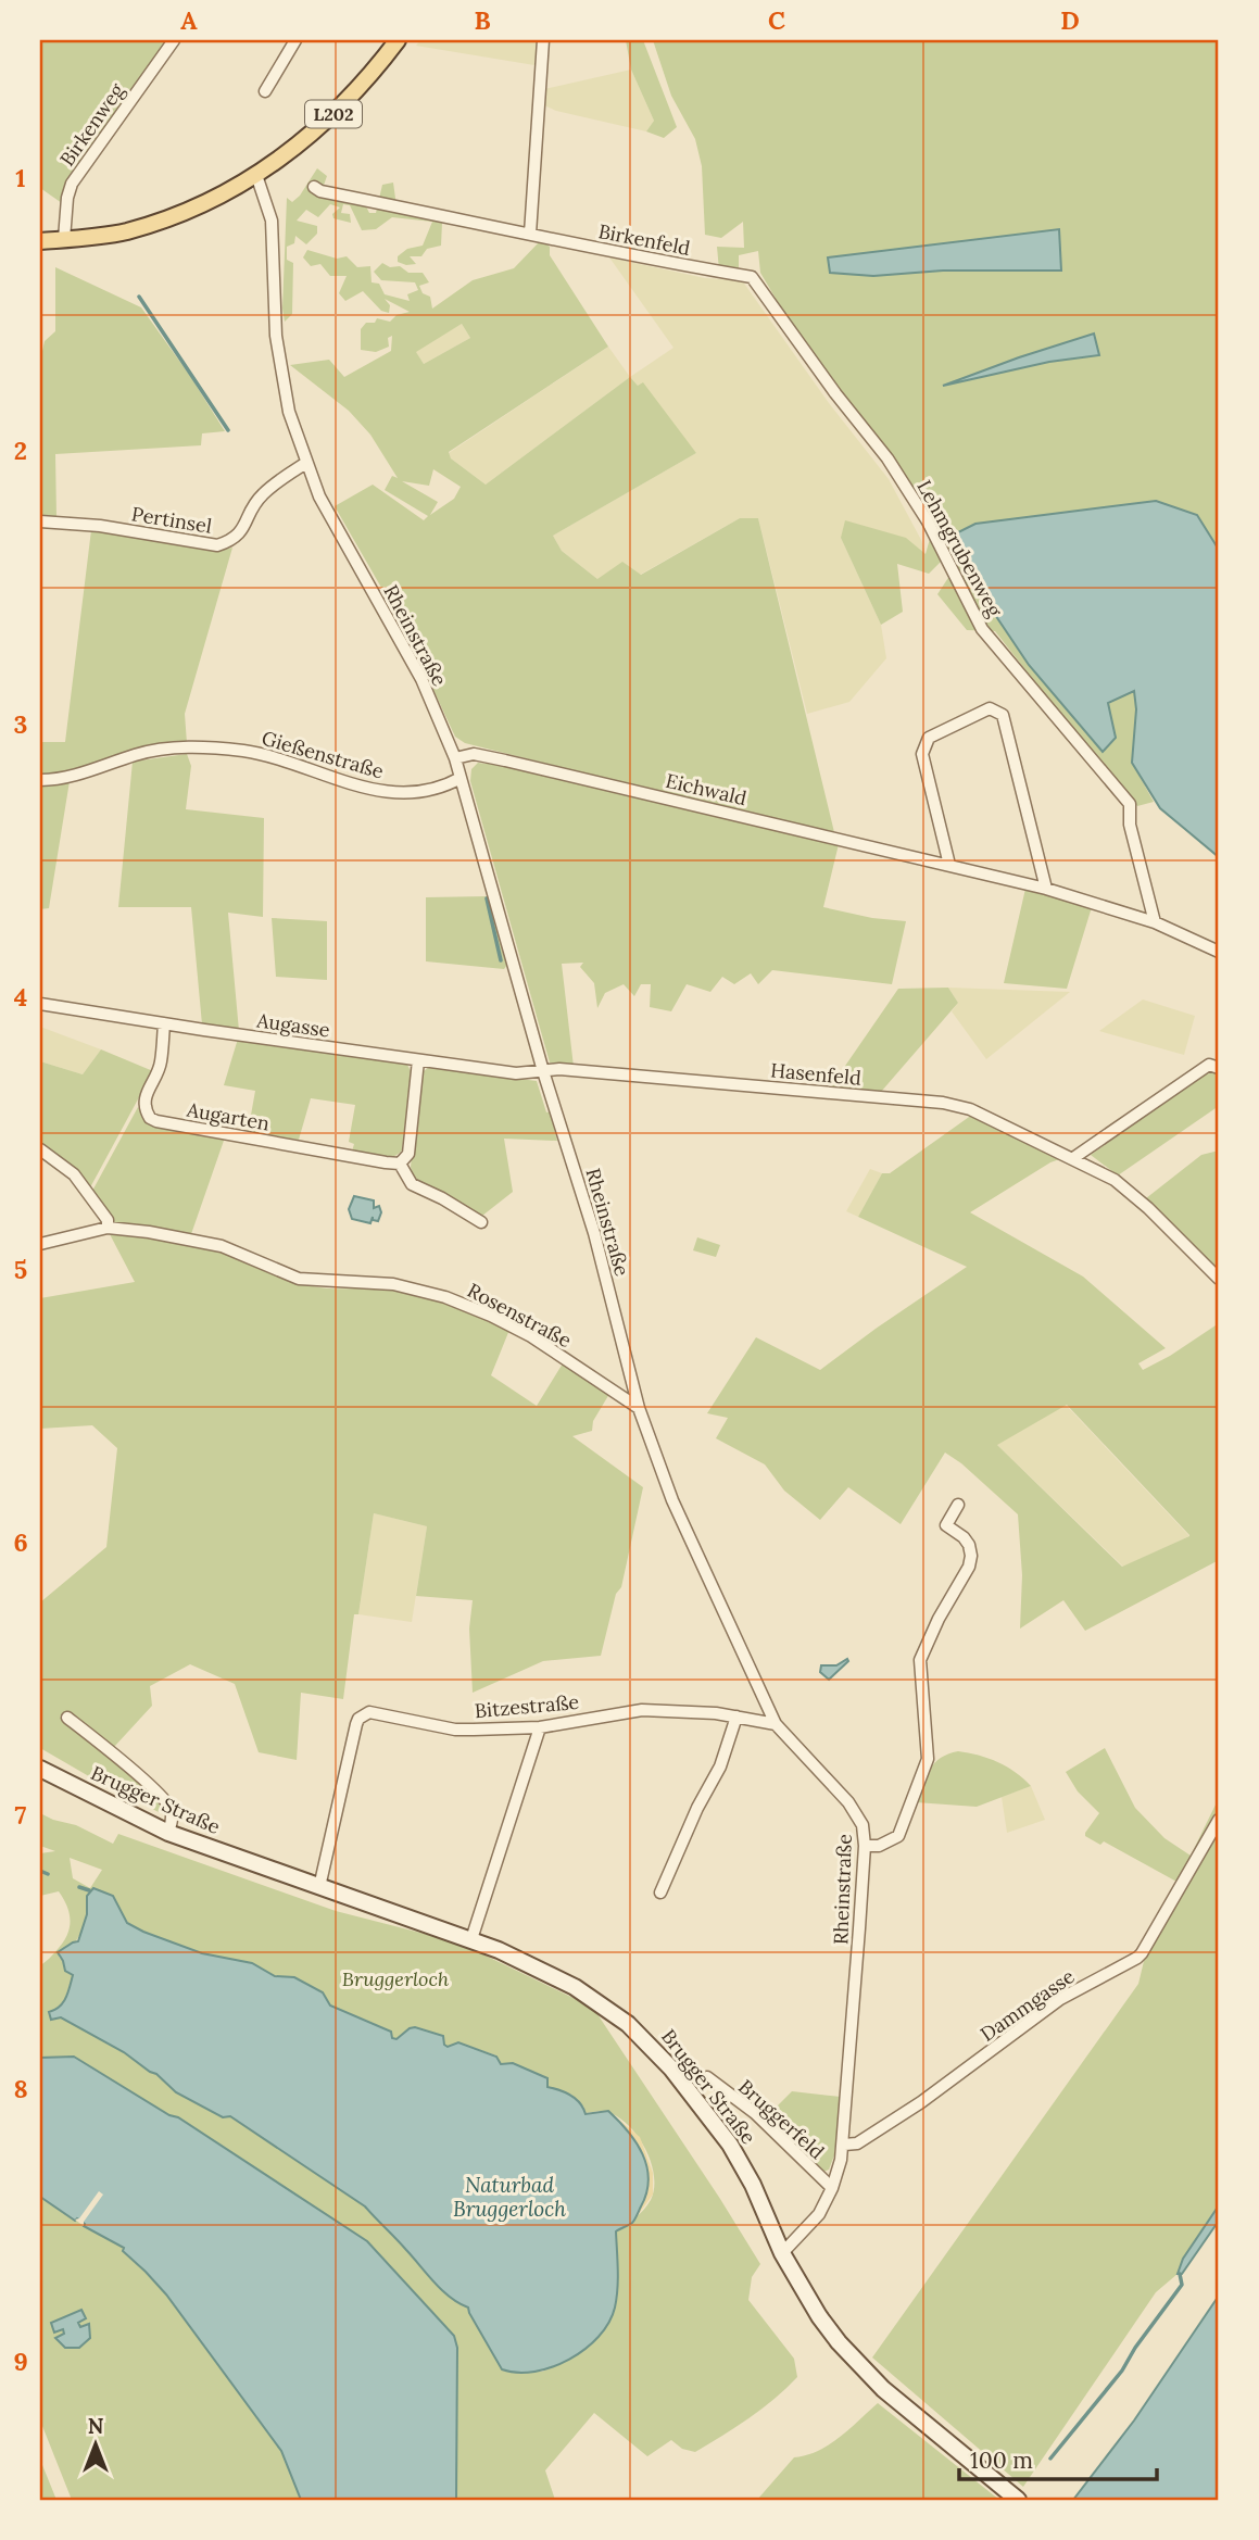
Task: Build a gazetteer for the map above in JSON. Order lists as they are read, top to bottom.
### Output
{
  "streets": {
    "main road": ["L202", "Brugger Straße"],
    "street": [
      "Birkenweg",
      "Birkenfeld",
      "Pertinsel",
      "Lehmgrubenweg",
      "Rheinstraße",
      "Gießenstraße",
      "Eichwald",
      "Augasse",
      "Hasenfeld",
      "Augarten",
      "Rosenstraße",
      "Bitzestraße",
      "Dammgasse",
      "Bruggerfeld"
    ]
  },
  "crossings": [
    ["L202", "Birkenweg"],
    ["L202", "Rheinstraße"],
    ["Birkenfeld", "Lehmgrubenweg"],
    ["Pertinsel", "Rheinstraße"],
    ["Lehmgrubenweg", "Eichwald"],
    ["Rheinstraße", "Gießenstraße"],
    ["Rheinstraße", "Eichwald"],
    ["Rheinstraße", "Augasse"],
    ["Rheinstraße", "Hasenfeld"],
    ["Rheinstraße", "Rosenstraße"],
    ["Rheinstraße", "Bitzestraße"],
    ["Rheinstraße", "Brugger Straße"],
    ["Rheinstraße", "Dammgasse"],
    ["Rheinstraße", "Bruggerfeld"],
    ["Augasse", "Hasenfeld"],
    ["Augasse", "Augarten"],
    ["Bitzestraße", "Brugger Straße"]
  ],
  "water": ["Naturbad Bruggerloch"],
  "parks": ["Bruggerloch"],
  "scale_bar": "100 m",
  "north": "top",
  "grid": {
    "columns": [
      "A",
      "B",
      "C",
      "D"
    ],
    "rows": [
      "1",
      "2",
      "3",
      "4",
      "5",
      "6",
      "7",
      "8",
      "9"
    ]
  }
}
